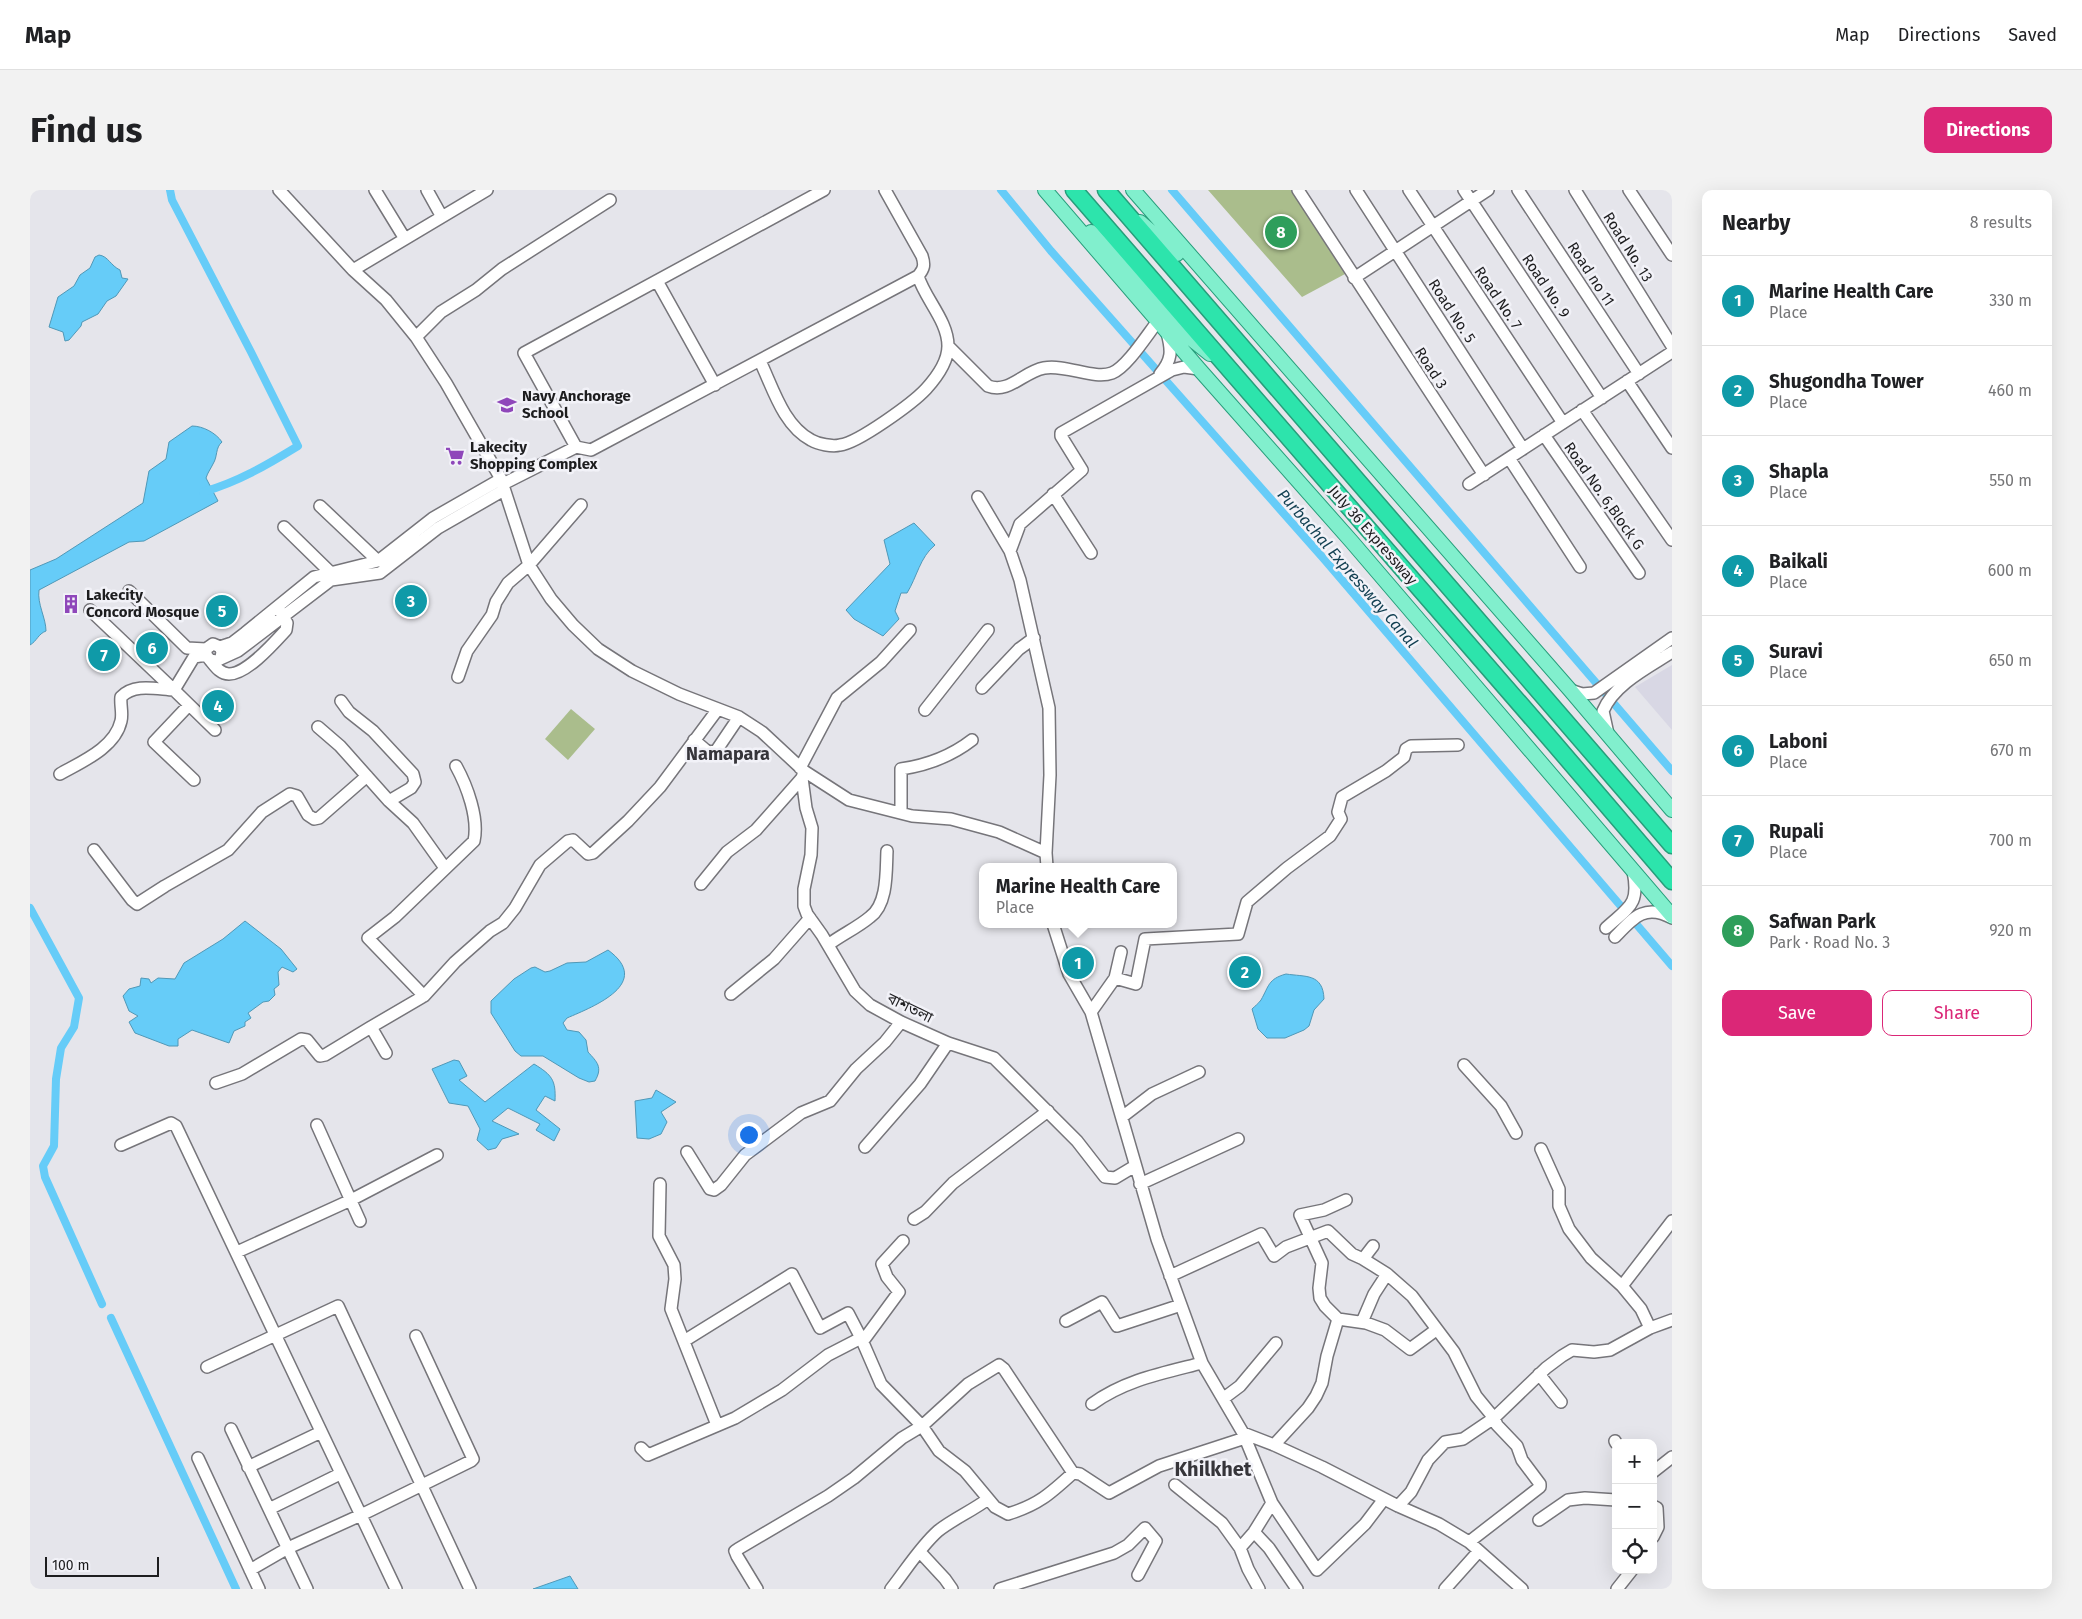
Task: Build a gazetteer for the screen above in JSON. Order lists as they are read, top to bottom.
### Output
{
  "streets": {
    "highway": ["July 36 Expressway"],
    "street": [
      "Road No. 13",
      "Road no 11",
      "Road No. 9",
      "Road No. 7",
      "Road No. 5",
      "Road 3",
      "Road No. 6,Block G",
      "বাশতলা"
    ]
  },
  "districts": ["Namapara", "Khilkhet"],
  "water": ["Purbachal Expressway Canal"],
  "places": {
    "school or university": ["Navy Anchorage School"],
    "supermarket": ["Lakecity Shopping Complex"],
    "building": ["Lakecity Concord Mosque"]
  },
  "scale_bar": "100 m",
  "page": {
    "header": "Map",
    "nav": ["Map", "Directions", "Saved"],
    "buttons": [
      "Directions",
      ["Save", "Share"]
    ],
    "title": "Find us",
    "heading": ["Nearby", "8 results"],
    "pins": [
      "8",
      "3",
      "5",
      "6",
      "7",
      "4",
      "1",
      "2"
    ],
    "list": [
      {
        "mark": "1",
        "name": "Marine Health Care",
        "note": "Place",
        "value": "330 m"
      },
      {
        "mark": "2",
        "name": "Shugondha Tower",
        "note": "Place",
        "value": "460 m"
      },
      {
        "mark": "3",
        "name": "Shapla",
        "note": "Place",
        "value": "550 m"
      },
      {
        "mark": "4",
        "name": "Baikali",
        "note": "Place",
        "value": "600 m"
      },
      {
        "mark": "5",
        "name": "Suravi",
        "note": "Place",
        "value": "650 m"
      },
      {
        "mark": "6",
        "name": "Laboni",
        "note": "Place",
        "value": "670 m"
      },
      {
        "mark": "7",
        "name": "Rupali",
        "note": "Place",
        "value": "700 m"
      },
      {
        "mark": "8",
        "name": "Safwan Park",
        "note": "Park · Road No. 3",
        "value": "920 m"
      }
    ],
    "popup": ["Marine Health Care", "Place"],
    "map_buttons": ["+", "−"],
    "scale": "100 m"
  }
}
